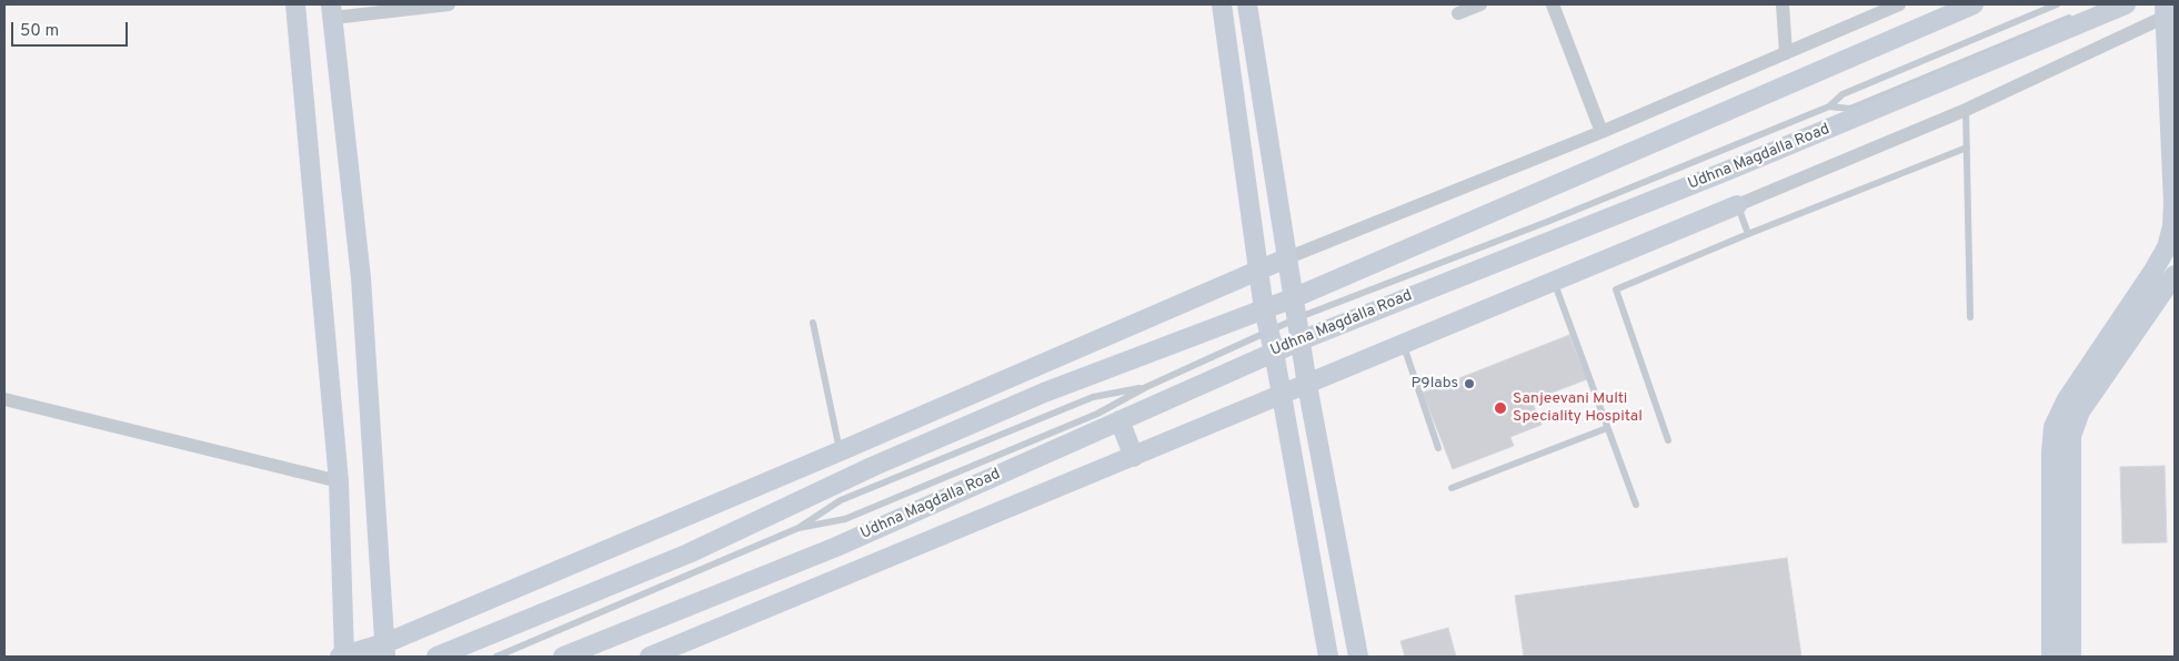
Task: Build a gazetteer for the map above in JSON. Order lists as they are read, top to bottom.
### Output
{
  "streets": {
    "street": ["Udhna Magdalla Road"]
  },
  "places": ["P9labs", "Sanjeevani Multi Speciality Hospital"],
  "scale_bar": "50 m"
}
